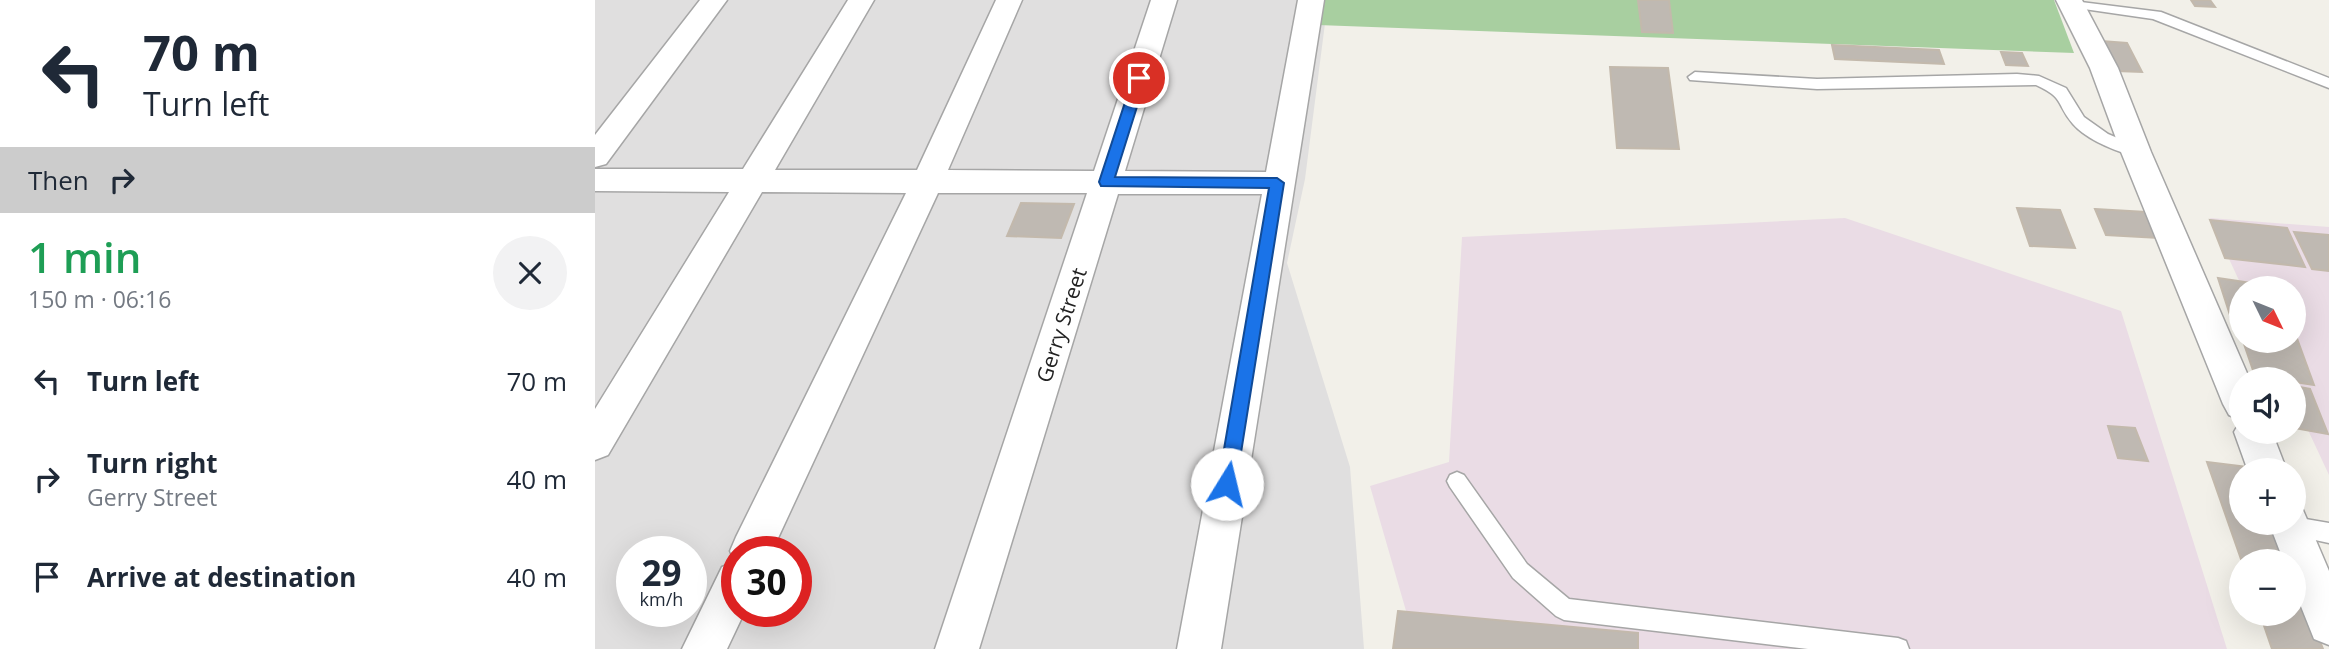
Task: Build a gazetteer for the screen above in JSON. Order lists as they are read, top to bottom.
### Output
{
  "streets": {
    "street": ["Gerry Street"]
  },
  "north": "bottom right",
  "page": {
    "turn": ["70 m", "Turn left"],
    "then": "Then",
    "heading": ["1 min", "150 m · 06:16"],
    "map_buttons": ["+", "−"],
    "list": [
      {
        "name": "Turn left",
        "value": "70 m"
      },
      {
        "name": "Turn right",
        "note": "Gerry Street",
        "value": "40 m"
      },
      {
        "name": "Arrive at destination",
        "value": "40 m"
      }
    ],
    "speed": "29 km/h",
    "limit": "30"
  }
}
